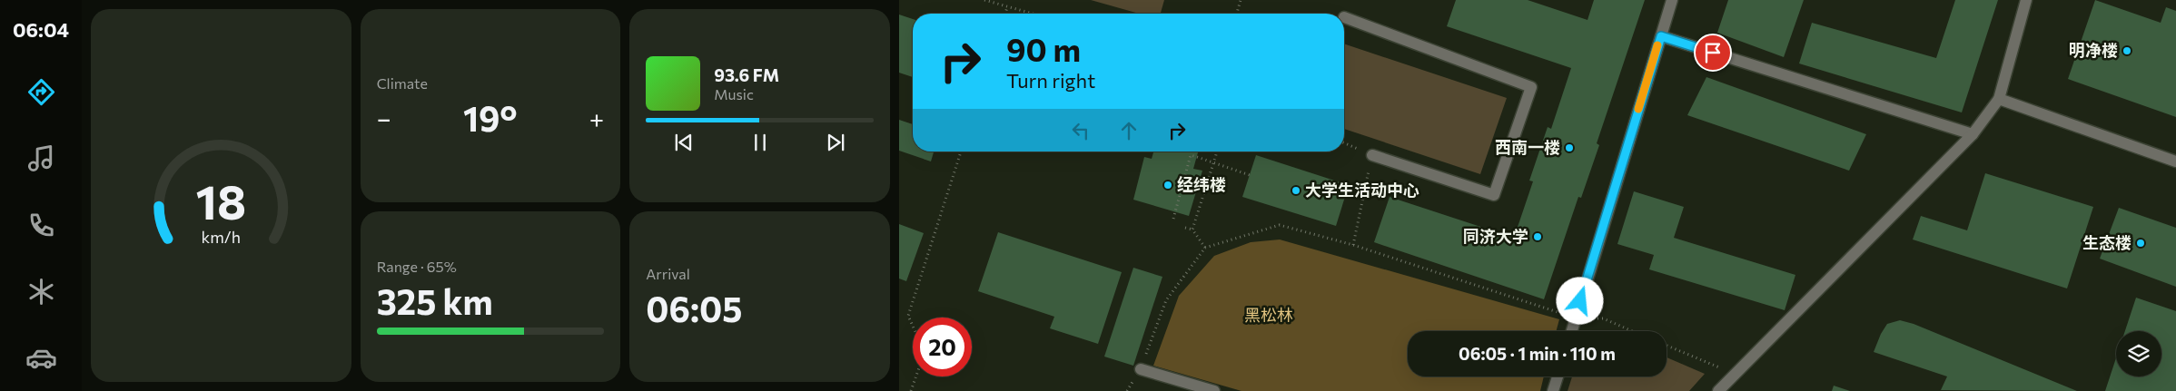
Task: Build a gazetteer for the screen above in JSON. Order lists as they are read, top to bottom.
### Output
{
  "parks": ["黑松林"],
  "places": [
    "明净楼",
    "西南一楼",
    "经纬楼",
    "大学生活动中心",
    "同济大学",
    "生态楼"
  ],
  "page": {
    "tabs": "06:04",
    "tile": [
      "Climate",
      ["Range · 65%", "325 km"],
      ["Arrival", "06:05"]
    ],
    "turn": ["90 m", "Turn right"],
    "song": ["93.6 FM", "Music"],
    "heat": ["−", "19°", "+"],
    "limit": "20",
    "trip": "06:05 · 1 min · 110 m",
    "gauge": ["18", "km/h"]
  }
}
